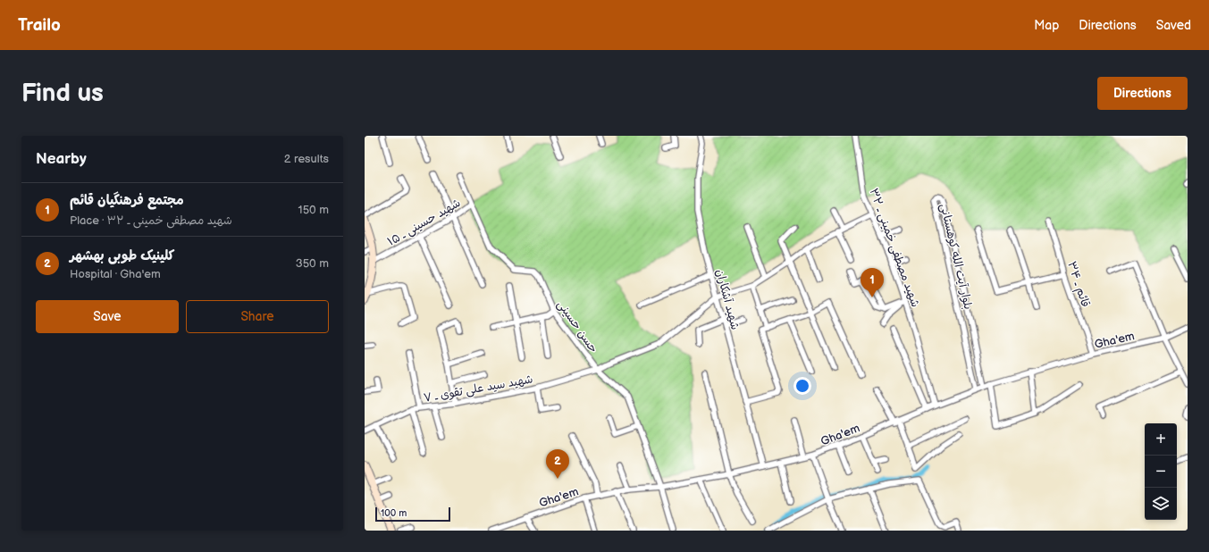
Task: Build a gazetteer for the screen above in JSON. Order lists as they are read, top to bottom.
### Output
{
  "streets": {
    "street": [
      "شهید حسینی ـ ۱۵",
      "شهید مصطفی خمینی ـ ۳۲",
      "بلوار آیت الله کوهستانی",
      "قائم ـ ۳۴",
      "شهید آشکاران",
      "حسن حسینی",
      "Gha'em",
      "شهید سید علی تقوی ـ ۷"
    ]
  },
  "crossings": [
    ["شهید حسینی ـ ۱۵", "حسن حسینی"],
    ["شهید مصطفی خمینی ـ ۳۲", "Gha'em"],
    ["بلوار آیت الله کوهستانی", "Gha'em"],
    ["قائم ـ ۳۴", "Gha'em"],
    ["شهید آشکاران", "Gha'em"],
    ["شهید آشکاران", "شهید سید علی تقوی ـ ۷"],
    ["حسن حسینی", "Gha'em"],
    ["حسن حسینی", "شهید سید علی تقوی ـ ۷"]
  ],
  "scale_bar": "100 m",
  "page": {
    "header": "Trailo",
    "nav": ["Map", "Directions", "Saved"],
    "buttons": [
      "Directions",
      ["Save", "Share"]
    ],
    "title": "Find us",
    "heading": ["Nearby", "2 results"],
    "list": [
      {
        "mark": "1",
        "name": "مجتمع فرهنگیان قائم",
        "note": "Place · شهید مصطفی خمینی ـ ۳۲",
        "value": "150 m"
      },
      {
        "mark": "2",
        "name": "کلینیک طوبی بهشهر",
        "note": "Hospital · Gha'em",
        "value": "350 m"
      }
    ],
    "pins": ["1", "2"],
    "map_buttons": ["+", "−"],
    "scale": "100 m"
  }
}
